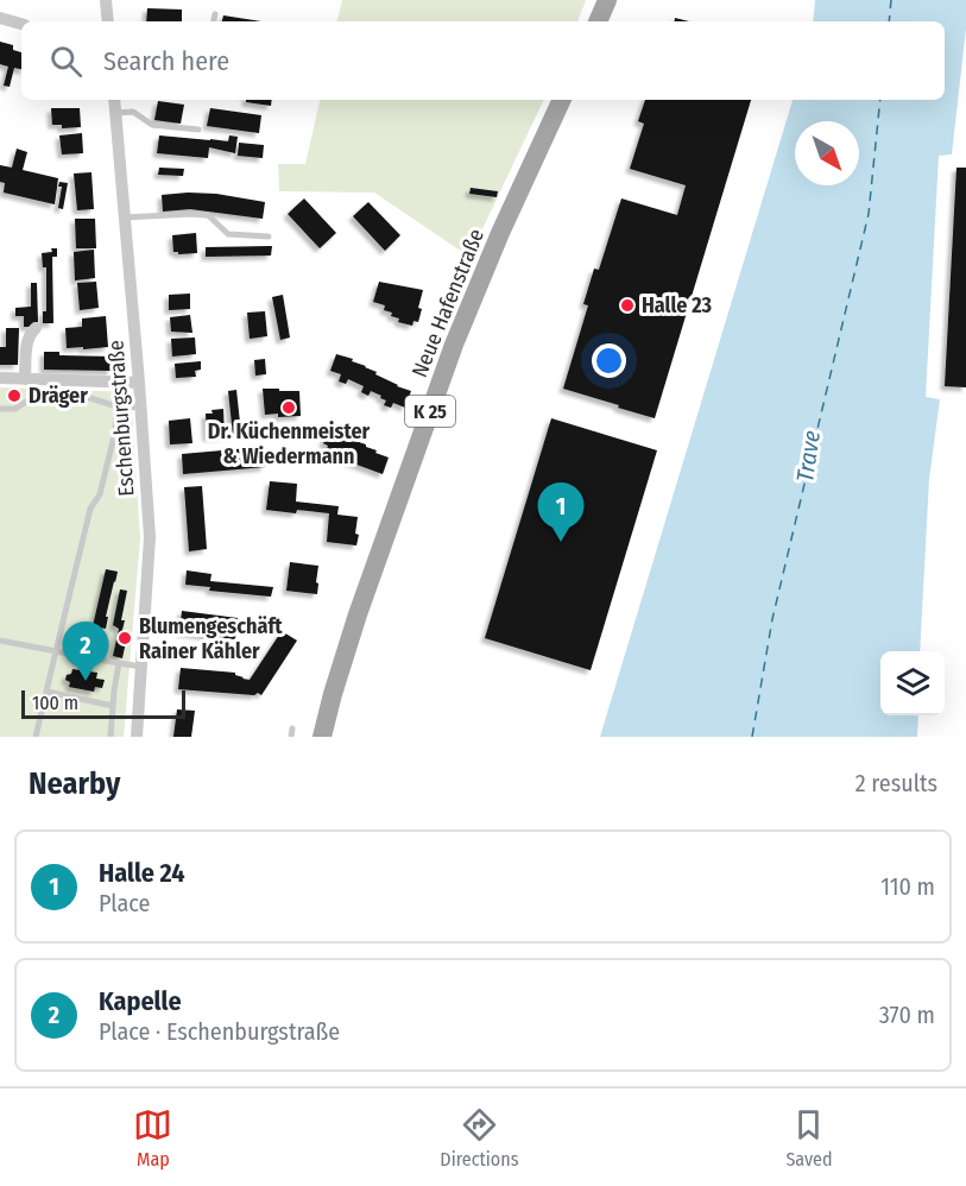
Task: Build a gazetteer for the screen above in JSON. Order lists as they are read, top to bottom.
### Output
{
  "streets": {
    "main road": ["Neue Hafenstraße", "K 25"],
    "street": ["Eschenburgstraße"]
  },
  "water": ["Trave"],
  "places": [
    "Halle 23",
    "Dräger",
    "Dr. Küchenmeister & Wiedermann",
    "Blumengeschäft Rainer Kähler"
  ],
  "scale_bar": "100 m",
  "north": "bottom right",
  "page": {
    "search": "Search here",
    "pins": ["1", "2"],
    "scale": "100 m",
    "heading": ["Nearby", "2 results"],
    "list": [
      {
        "mark": "1",
        "name": "Halle 24",
        "note": "Place",
        "value": "110 m"
      },
      {
        "mark": "2",
        "name": "Kapelle",
        "note": "Place · Eschenburgstraße",
        "value": "370 m"
      }
    ],
    "nav": ["Map", "Directions", "Saved"]
  }
}
